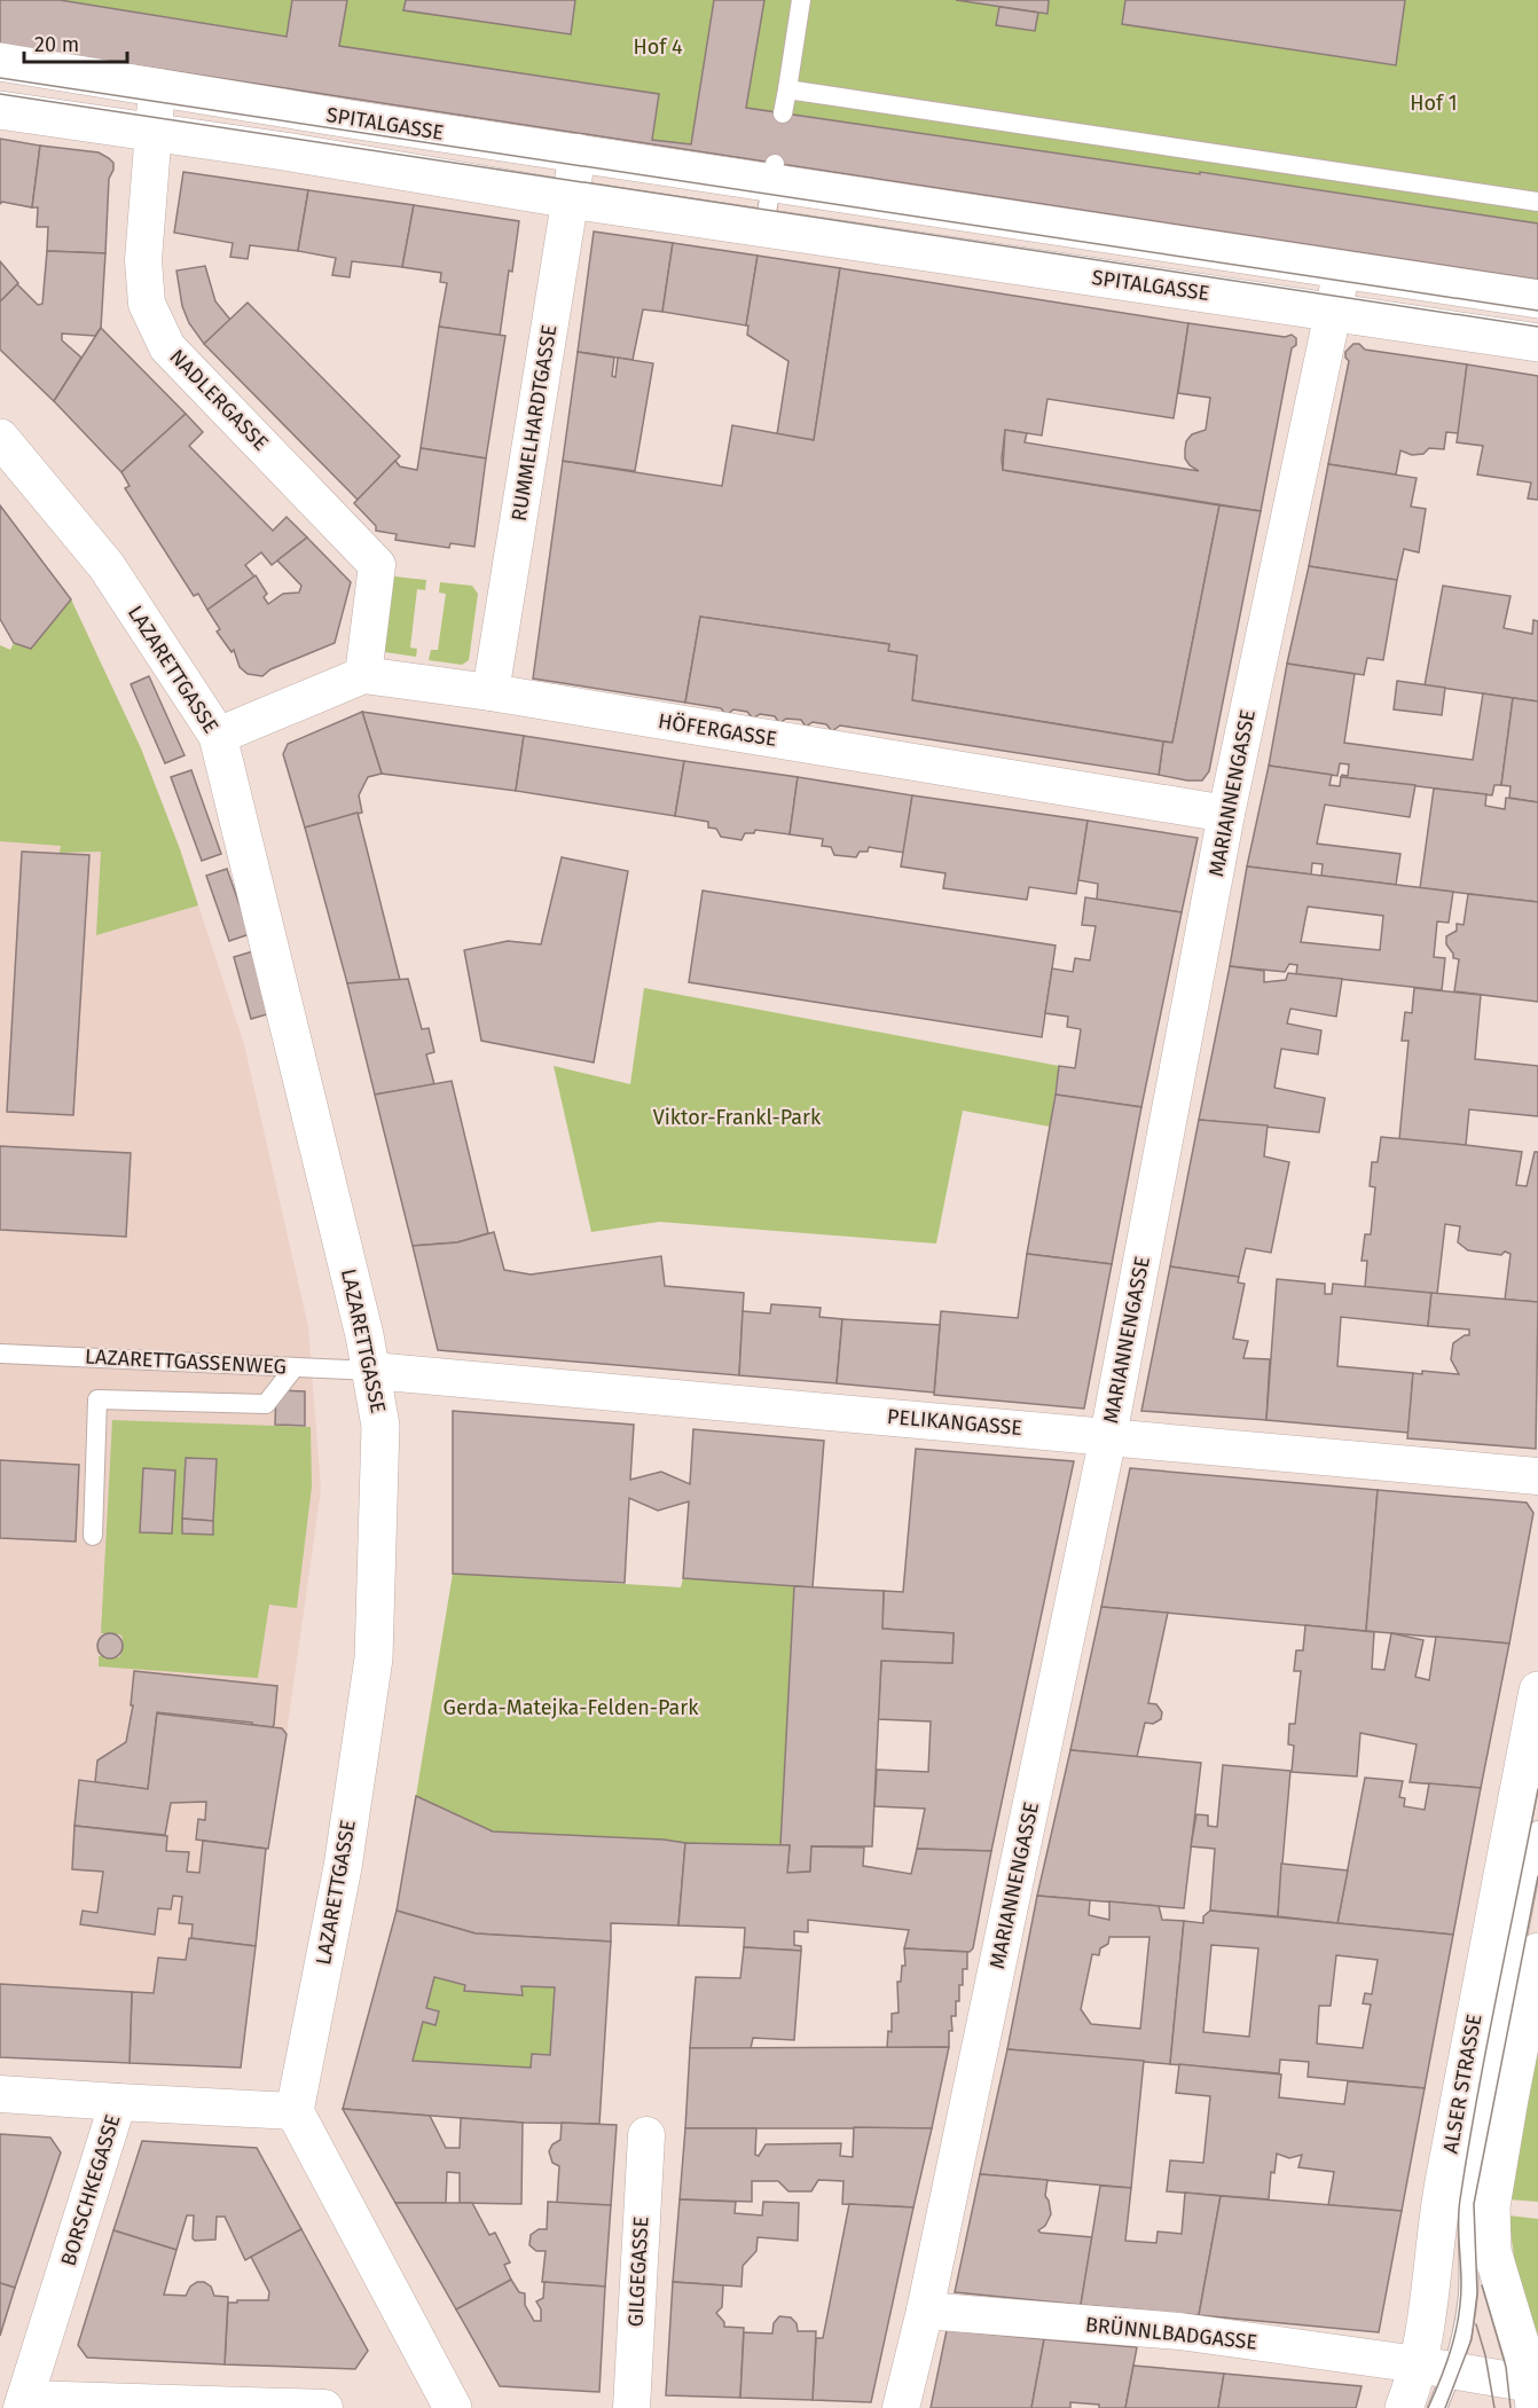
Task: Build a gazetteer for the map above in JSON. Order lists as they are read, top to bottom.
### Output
{
  "streets": {
    "main road": ["SPITALGASSE", "LAZARETTGASSE", "ALSER STRASSE"],
    "street": [
      "NADLERGASSE",
      "RUMMELHARDTGASSE",
      "HÖFERGASSE",
      "MARIANNENGASSE",
      "PELIKANGASSE",
      "BORSCHKEGASSE",
      "GILGEGASSE",
      "BRÜNNLBADGASSE"
    ],
    "lane": ["LAZARETTGASSENWEG"]
  },
  "crossings": [
    ["SPITALGASSE", "NADLERGASSE"],
    ["SPITALGASSE", "RUMMELHARDTGASSE"],
    ["SPITALGASSE", "MARIANNENGASSE"],
    ["NADLERGASSE", "HÖFERGASSE"],
    ["RUMMELHARDTGASSE", "HÖFERGASSE"],
    ["LAZARETTGASSE", "LAZARETTGASSENWEG"],
    ["LAZARETTGASSE", "PELIKANGASSE"],
    ["LAZARETTGASSE", "BORSCHKEGASSE"],
    ["HÖFERGASSE", "MARIANNENGASSE"],
    ["MARIANNENGASSE", "PELIKANGASSE"],
    ["MARIANNENGASSE", "BRÜNNLBADGASSE"],
    ["LAZARETTGASSENWEG", "PELIKANGASSE"],
    ["ALSER STRASSE", "BRÜNNLBADGASSE"]
  ],
  "parks": [
    "Hof 4",
    "Hof 1",
    "Viktor-Frankl-Park",
    "Gerda-Matejka-Felden-Park"
  ],
  "scale_bar": "20 m"
}
